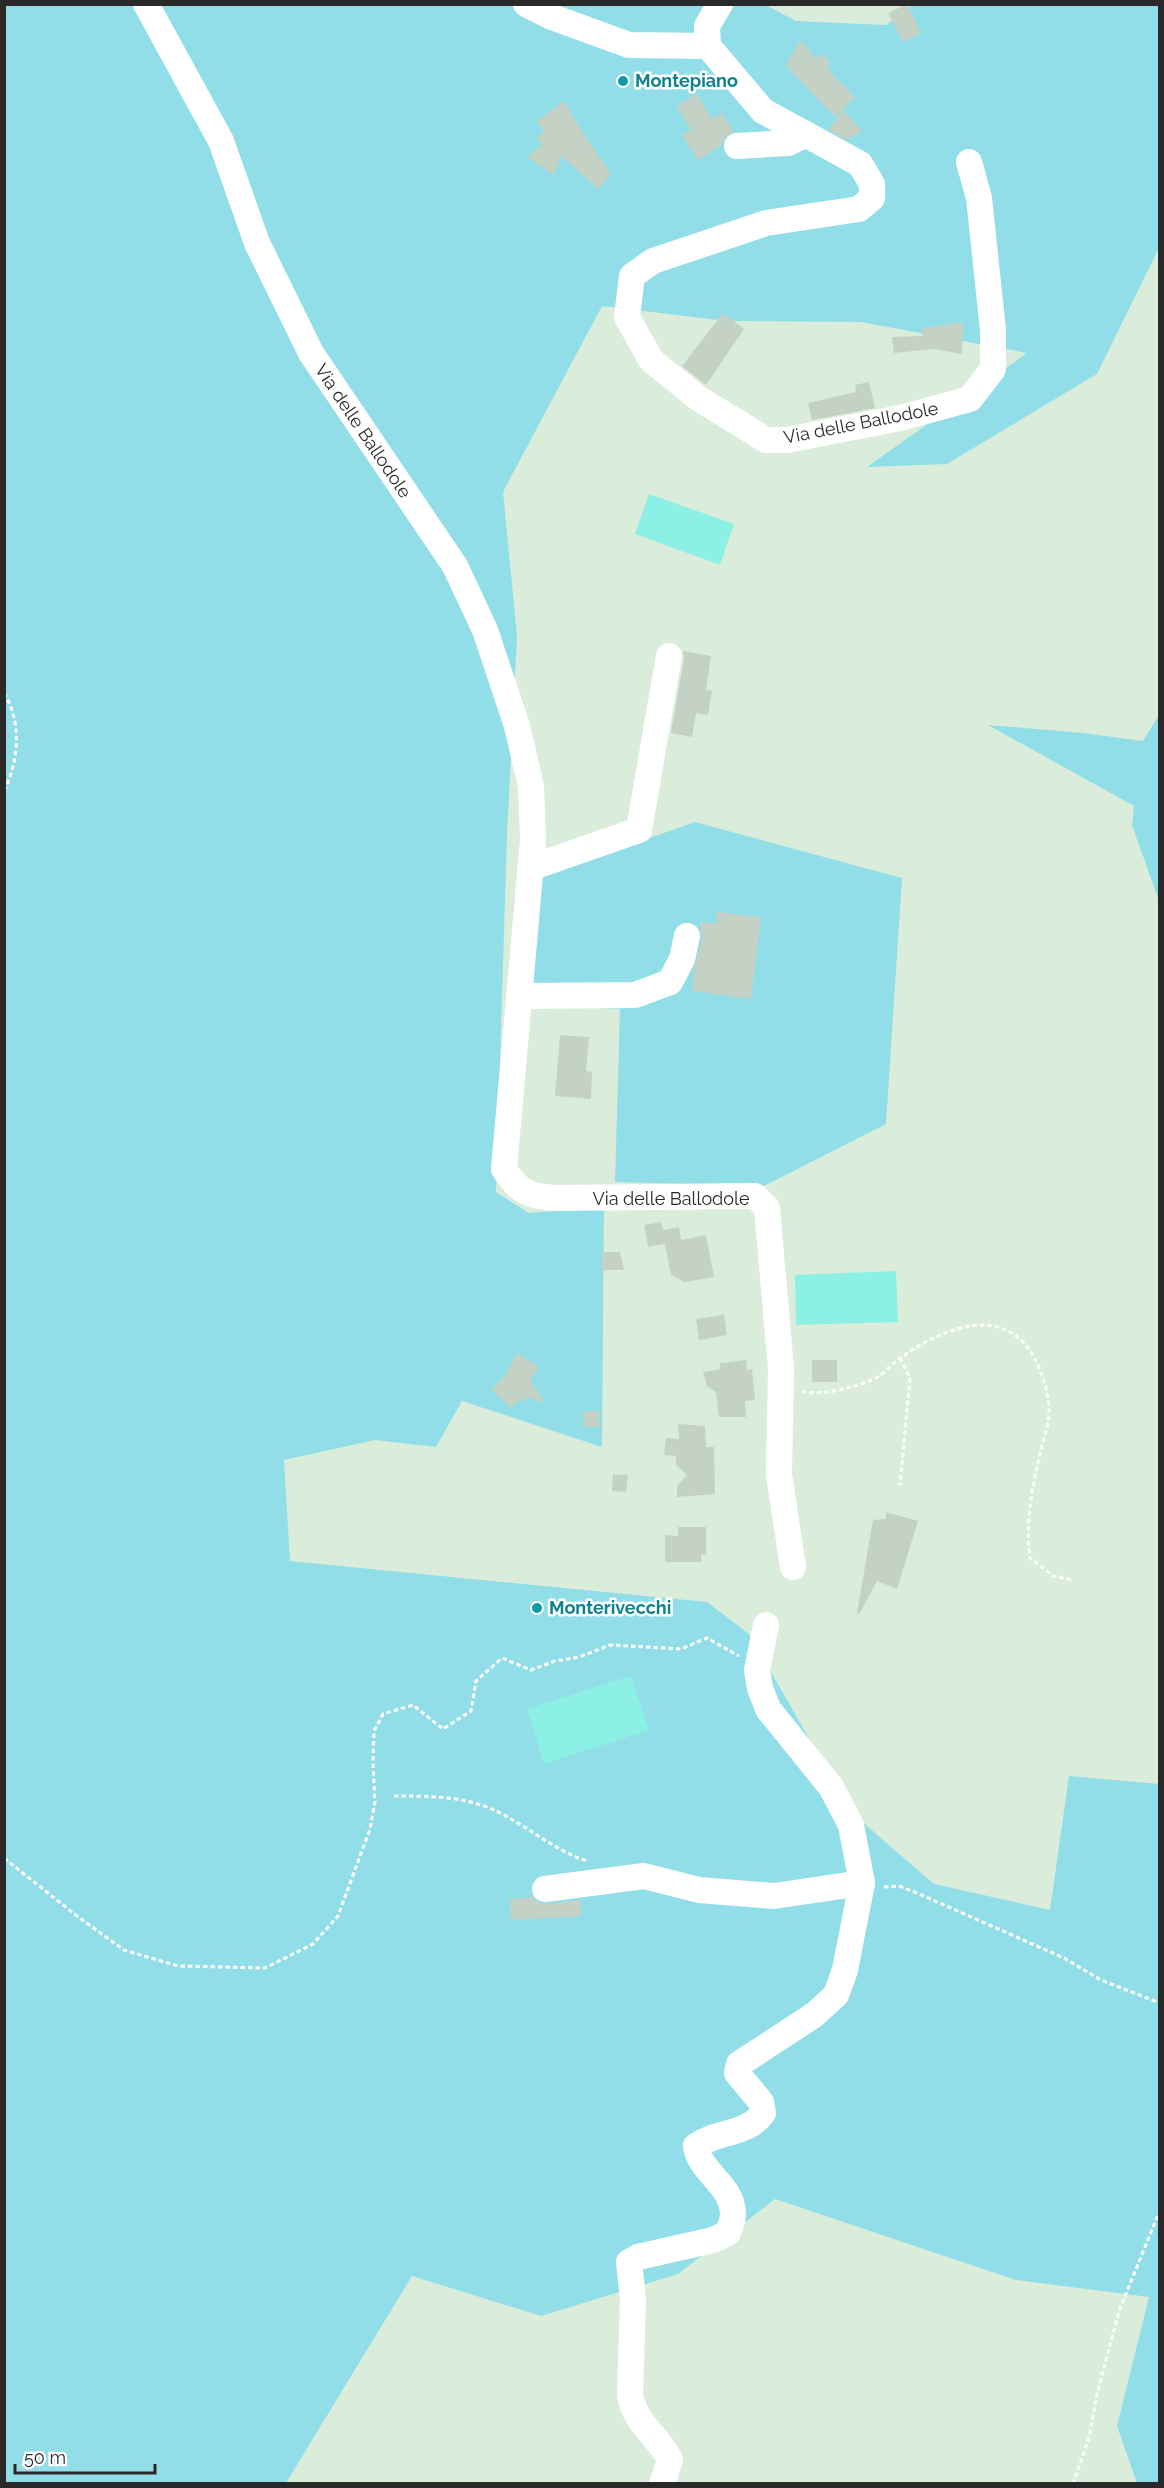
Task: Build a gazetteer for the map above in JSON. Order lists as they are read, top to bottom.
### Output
{
  "streets": {
    "lane": ["Via delle Ballodole"]
  },
  "places": ["Montepiano", "Monterivecchi"],
  "scale_bar": "50 m"
}
